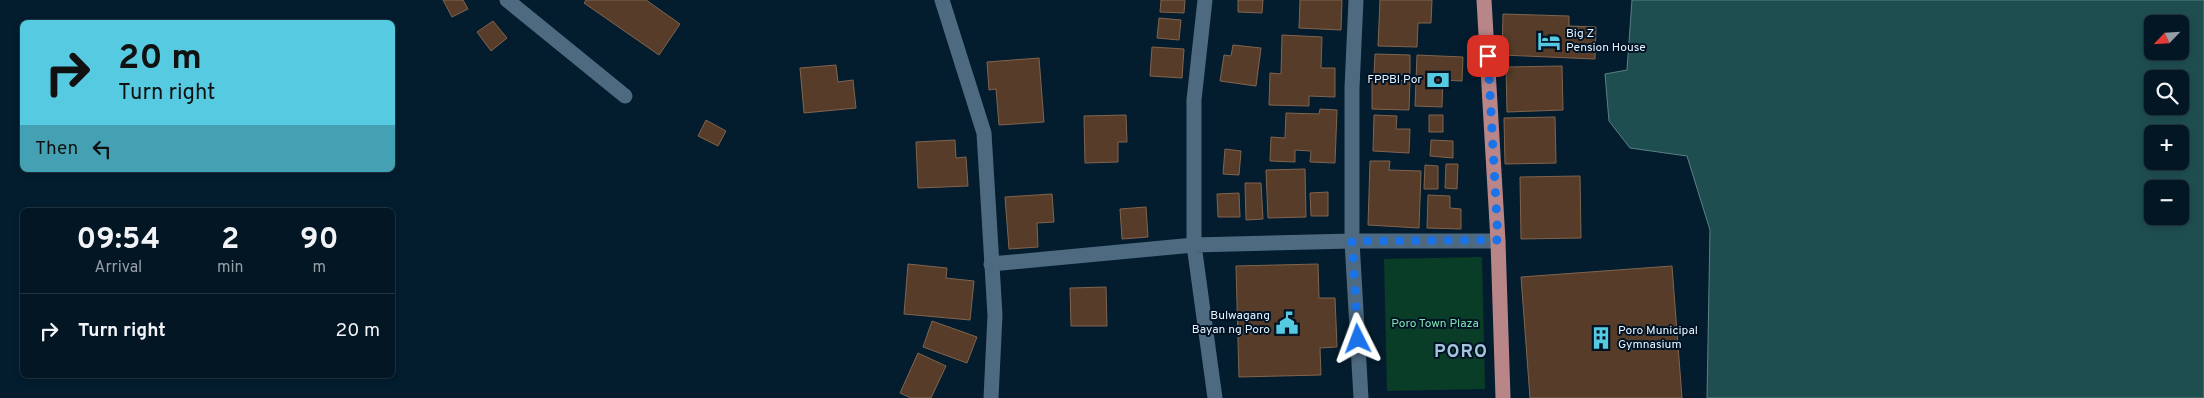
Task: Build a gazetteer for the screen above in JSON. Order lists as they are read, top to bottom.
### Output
{
  "districts": ["PORO"],
  "parks": ["Poro Town Plaza"],
  "places": {
    "hotel": ["Big Z Pension House"],
    "bank": ["FPPBI Por"],
    "public building": ["Bulwagang Bayan ng Poro"],
    "building": ["Poro Municipal Gymnasium"]
  },
  "north": "bottom left",
  "page": {
    "map_buttons": ["+", "−"],
    "turn": ["20 m", "Turn right"],
    "then": "Then",
    "eta": [
      "09:54",
      "Arrival",
      "2",
      "min",
      "90",
      "m"
    ],
    "list": [
      {
        "name": "Turn right",
        "value": "20 m"
      }
    ]
  }
}
